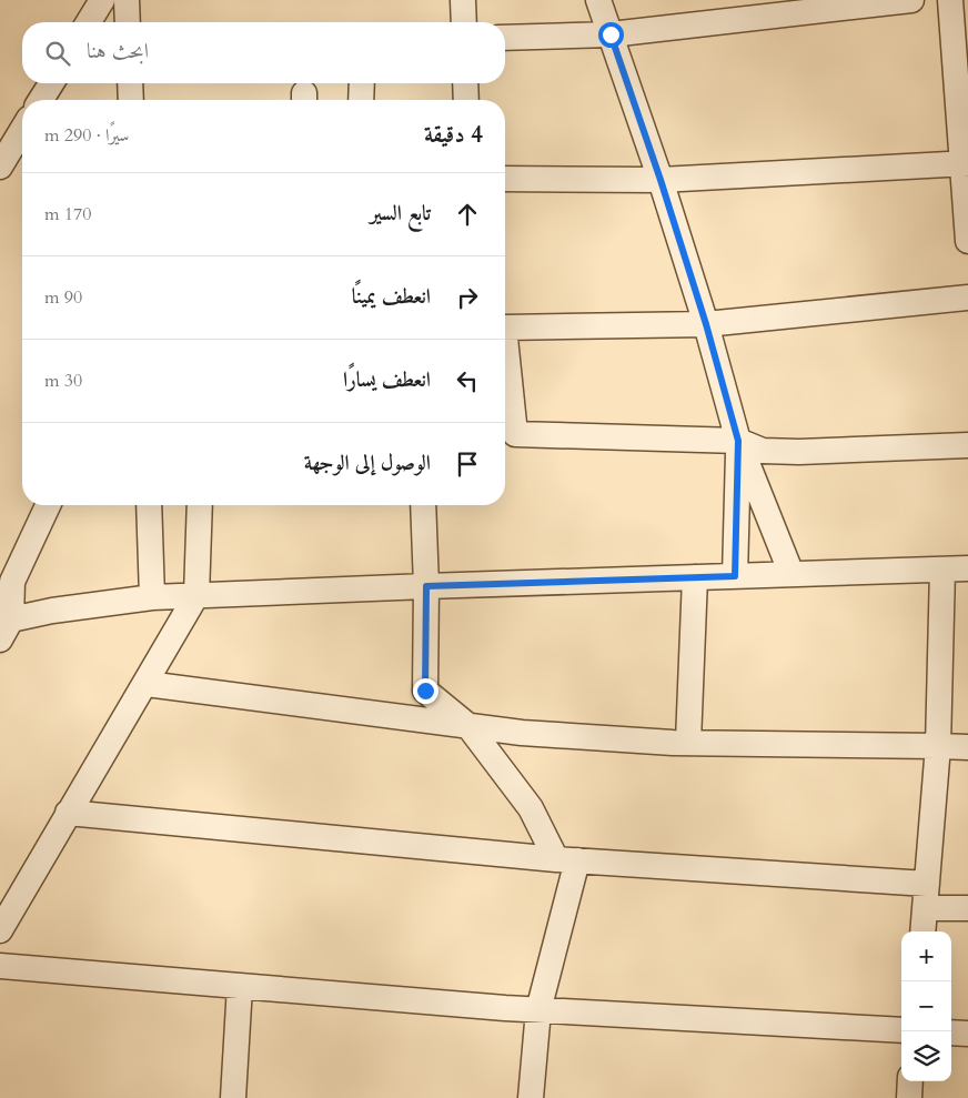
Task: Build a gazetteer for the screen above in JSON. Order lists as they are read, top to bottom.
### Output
{
  "page": {
    "search": "ابحث هنا",
    "heading": ["4 دقيقة", "سيرًا · 290 m"],
    "list": [
      ["تابع السير", "170 m"],
      ["انعطف يمينًا", "90 m"],
      ["انعطف يسارًا", "30 m"],
      "الوصول إلى الوجهة"
    ],
    "map_buttons": ["+", "−"]
  }
}
